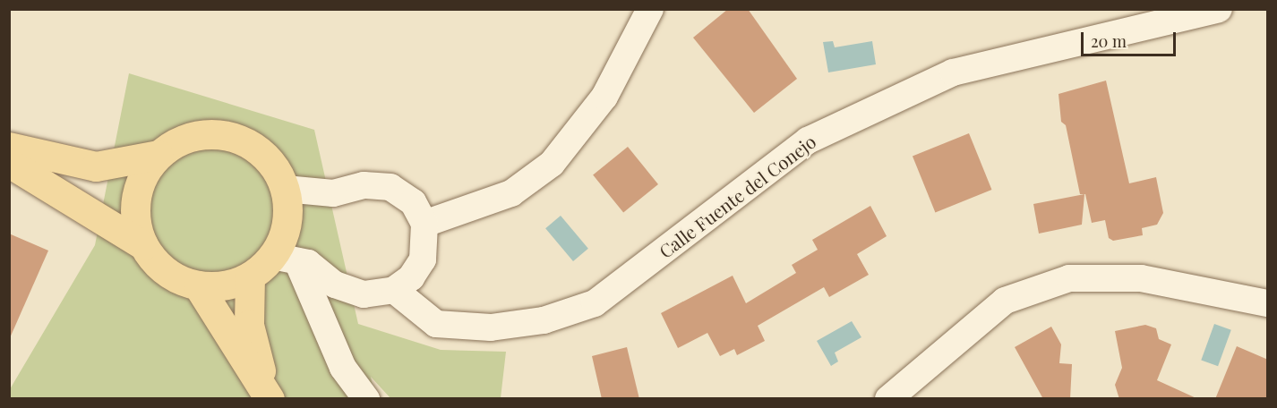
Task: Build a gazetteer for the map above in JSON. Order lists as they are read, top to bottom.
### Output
{
  "streets": {
    "street": ["Calle Fuente del Conejo"]
  },
  "scale_bar": "20 m"
}
